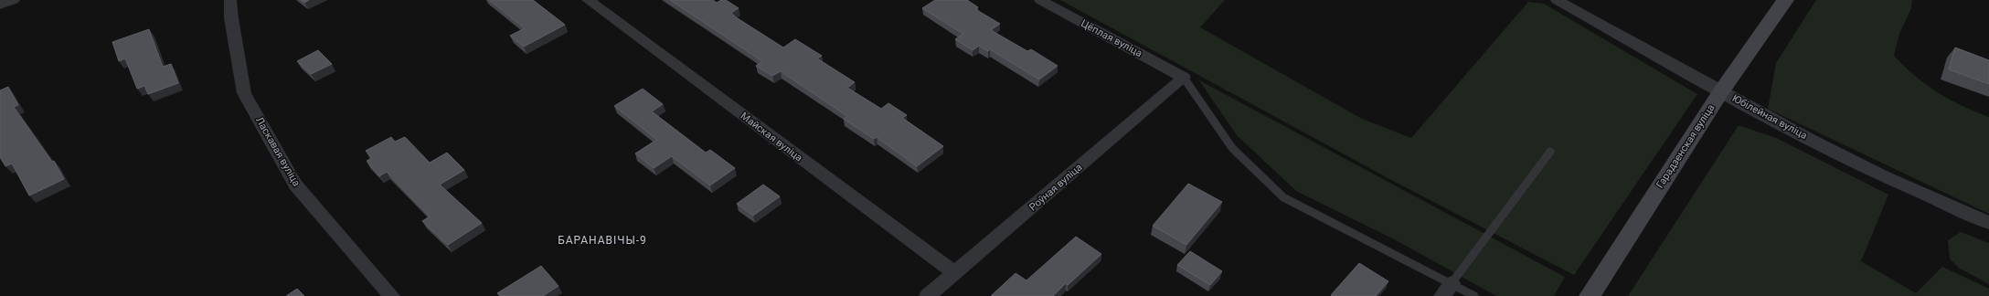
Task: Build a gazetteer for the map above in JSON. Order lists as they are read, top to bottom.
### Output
{
  "streets": {
    "main road": ["Гарадзенская вуліца"],
    "street": [
      "Цёплая вуліца",
      "Юбілейная вуліца",
      "Майская вуліца",
      "Ласкавая вуліца",
      "Роўная вуліца"
    ]
  },
  "crossings": [
    ["Цёплая вуліца", "Роўная вуліца"],
    ["Юбілейная вуліца", "Гарадзенская вуліца"],
    ["Майская вуліца", "Роўная вуліца"]
  ],
  "districts": ["БАРАНАВІЧЫ-9"]
}
